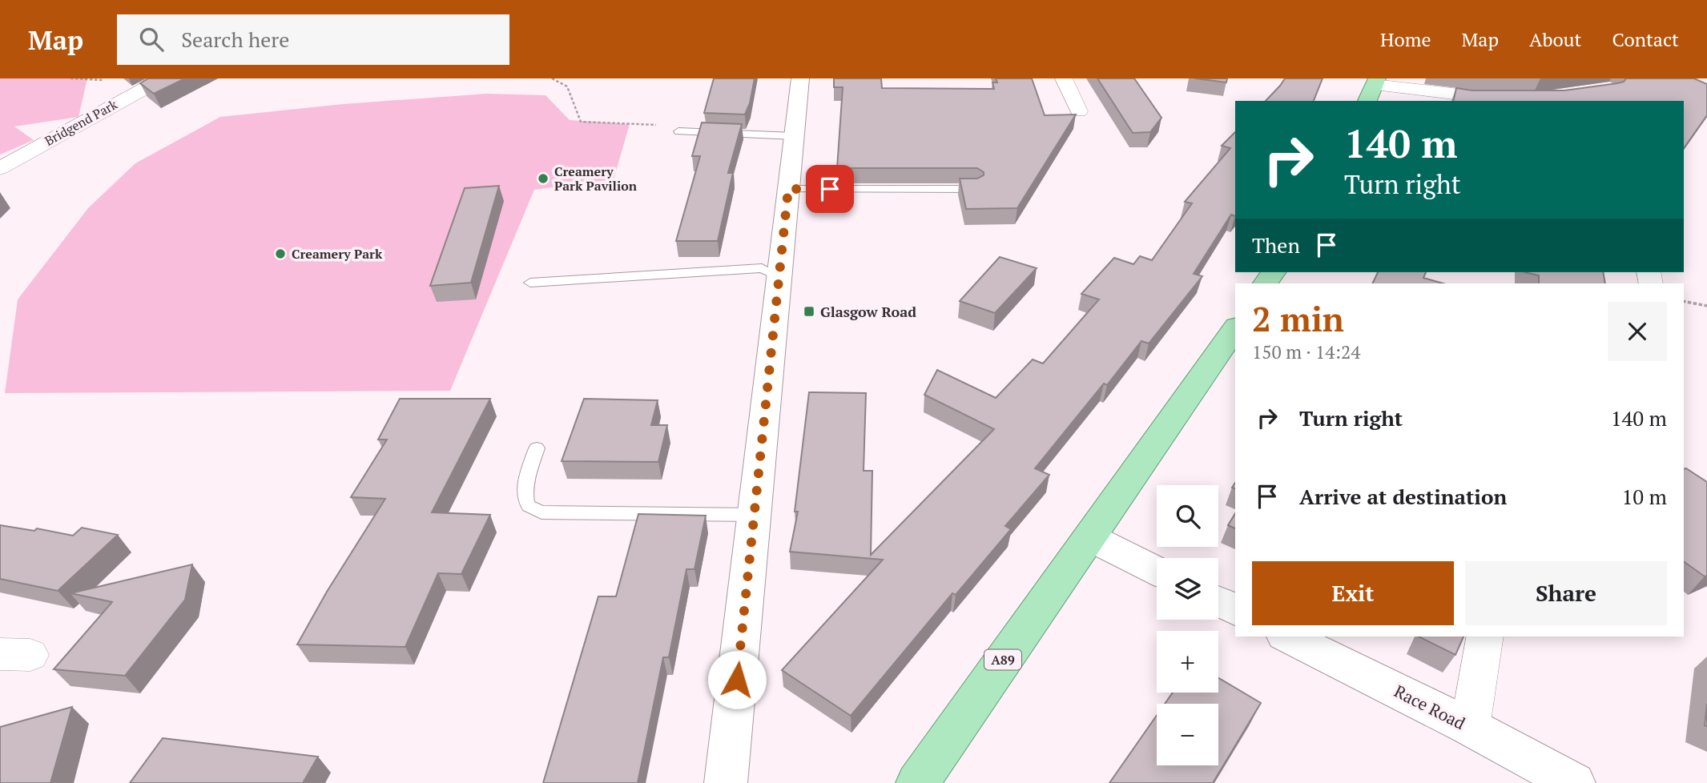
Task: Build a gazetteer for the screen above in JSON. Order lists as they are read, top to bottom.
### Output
{
  "streets": {
    "main road": ["A89", "Race Road"],
    "street": ["Bridgend Park"]
  },
  "places": {
    "other": ["Creamery Park Pavilion", "Creamery Park"],
    "transit": ["Glasgow Road"]
  },
  "page": {
    "header": "Map",
    "search": "Search here",
    "nav": [
      "Home",
      "Map",
      "About",
      "Contact"
    ],
    "turn": ["140 m", "Turn right"],
    "then": "Then",
    "heading": ["2 min", "150 m · 14:24"],
    "list": [
      {
        "name": "Turn right",
        "value": "140 m"
      },
      {
        "name": "Arrive at destination",
        "value": "10 m"
      }
    ],
    "map_buttons": ["+", "−"],
    "buttons": ["Exit", "Share"]
  }
}
